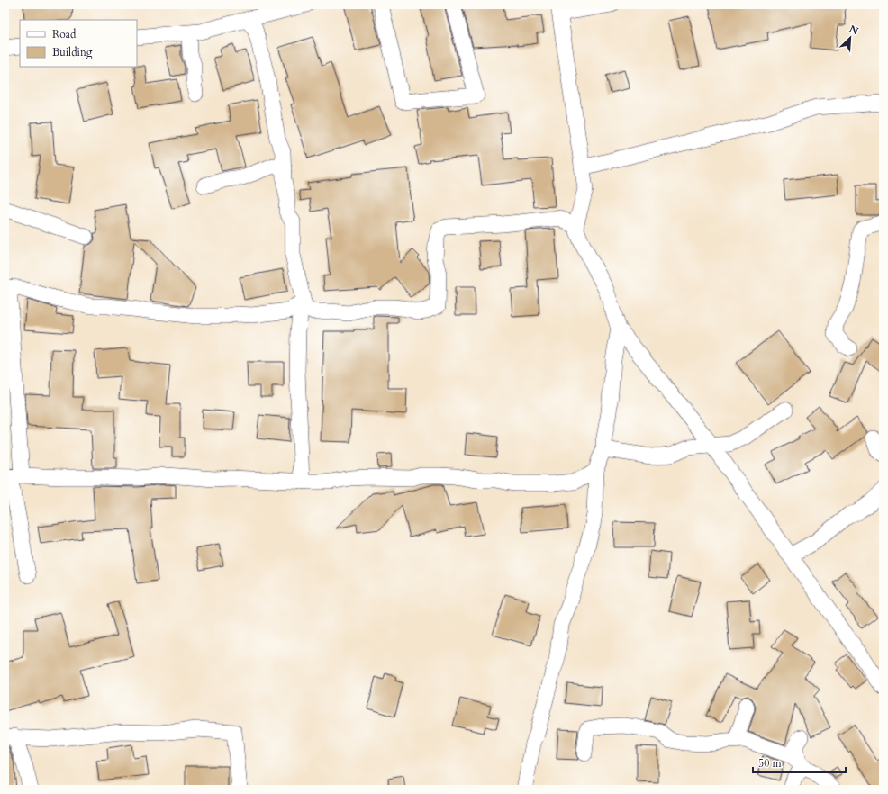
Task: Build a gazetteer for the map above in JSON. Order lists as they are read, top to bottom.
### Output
{
  "legend": ["Road", "Building"],
  "scale_bar": "50 m",
  "north": "top right"
}
